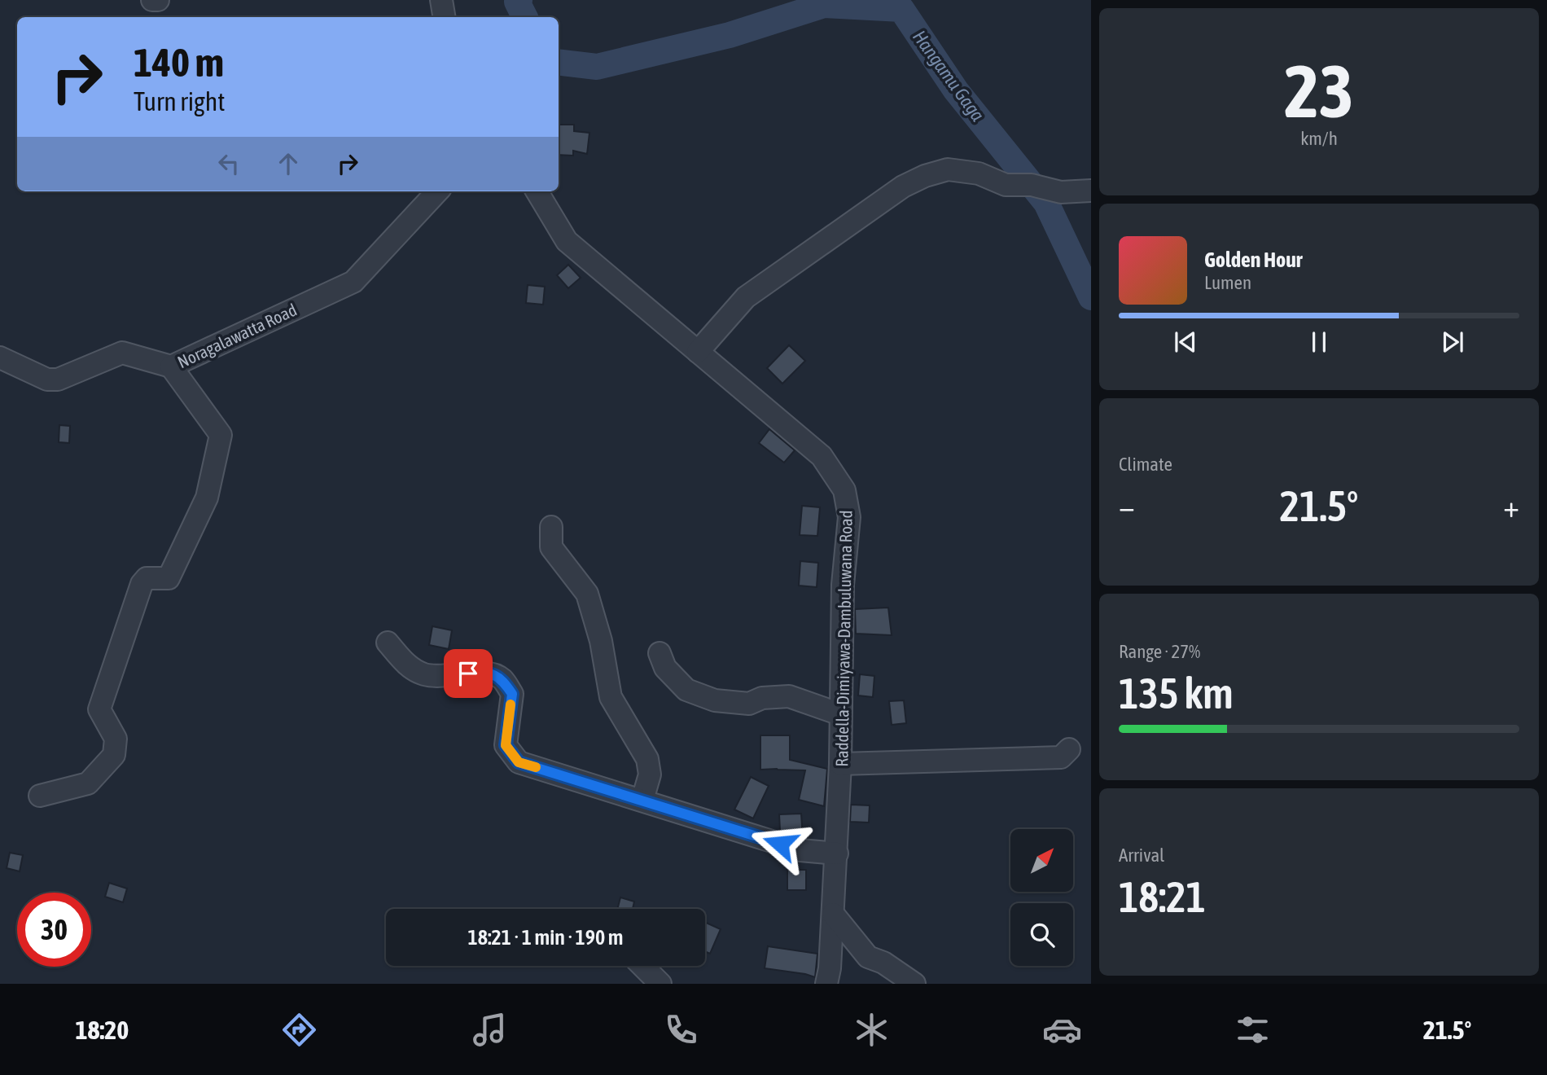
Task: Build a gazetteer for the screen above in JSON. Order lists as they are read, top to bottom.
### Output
{
  "streets": {
    "street": ["Noragalawatta Road", "Raddella-Dimiyawa-Dambuluwana Road"]
  },
  "water": ["Hangamu Gaga"],
  "north": "top right",
  "page": {
    "tile": [
      ["23", "km/h"],
      "Climate",
      ["Range · 27%", "135 km"],
      ["Arrival", "18:21"]
    ],
    "turn": ["140 m", "Turn right"],
    "song": ["Golden Hour", "Lumen"],
    "heat": ["−", "21.5°", "+"],
    "limit": "30",
    "trip": "18:21 · 1 min · 190 m",
    "tabs": ["18:20", "21.5°"]
  }
}
